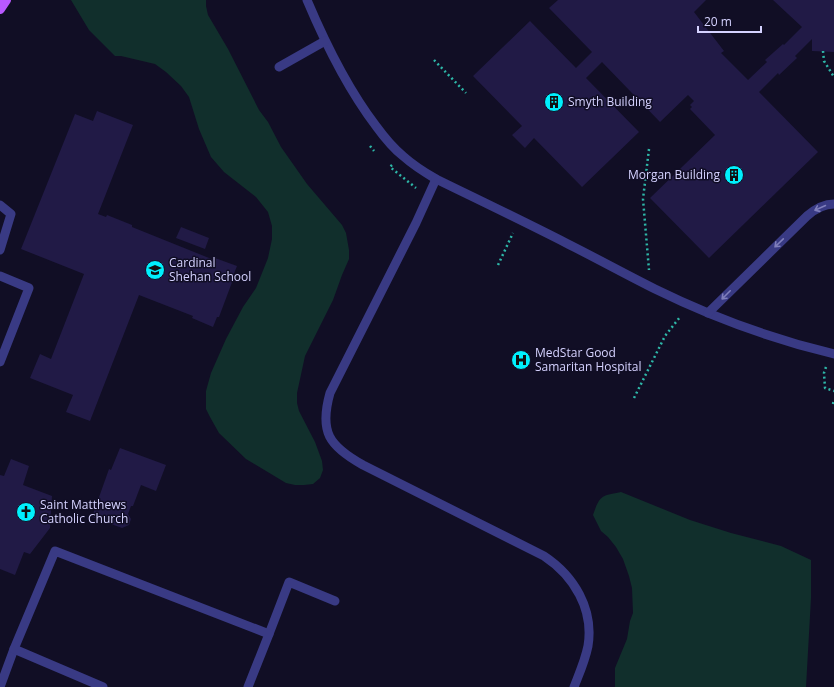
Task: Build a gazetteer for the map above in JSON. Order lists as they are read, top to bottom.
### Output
{
  "places": {
    "building": ["Smyth Building", "Morgan Building"],
    "school or university": ["Cardinal Shehan School"],
    "hospital": ["MedStar Good Samaritan Hospital"],
    "church": ["Saint Matthews Catholic Church"]
  },
  "scale_bar": "20 m"
}
